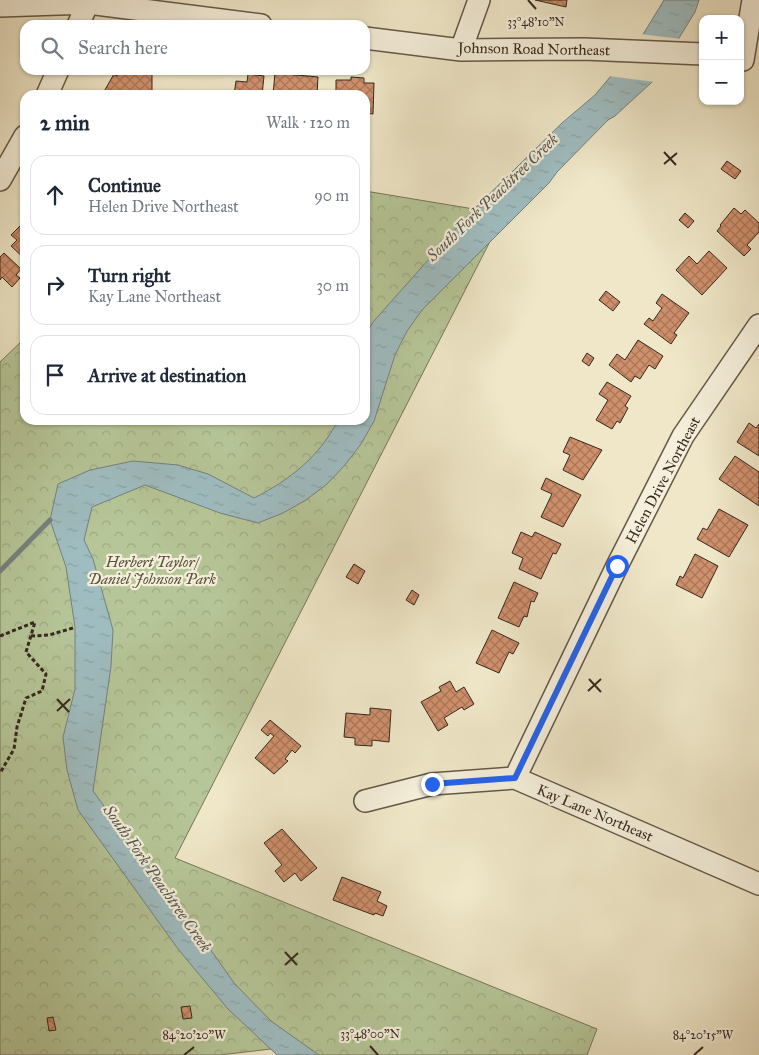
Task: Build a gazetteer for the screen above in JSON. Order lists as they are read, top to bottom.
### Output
{
  "streets": {
    "street": ["Johnson Road Northeast", "Helen Drive Northeast", "Kay Lane Northeast"]
  },
  "crossings": [
    ["Helen Drive Northeast", "Kay Lane Northeast"]
  ],
  "water": ["South Fork Peachtree Creek"],
  "parks": ["Herbert Taylor/ Daniel Johnson Park"],
  "page": {
    "map_buttons": ["+", "−"],
    "search": "Search here",
    "heading": ["2 min", "Walk · 120 m"],
    "list": [
      ["Continue", "Helen Drive Northeast", "90 m"],
      ["Turn right", "Kay Lane Northeast", "30 m"],
      "Arrive at destination"
    ]
  },
  "coordinates": [
    "33°48'10\"N",
    "33°48'00\"N",
    "84°20'20\"W",
    "84°20'15\"W"
  ]
}
